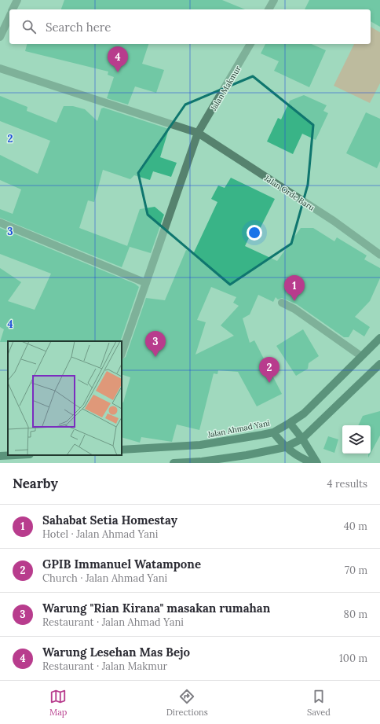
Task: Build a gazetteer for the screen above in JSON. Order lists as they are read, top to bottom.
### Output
{
  "streets": {
    "main road": ["Jalan Ahmad Yani"],
    "street": ["Jalan Makmur", "Jalan Orde Baru"]
  },
  "crossings": [
    ["Jalan Makmur", "Jalan Orde Baru"]
  ],
  "page": {
    "search": "Search here",
    "pins": [
      "4",
      "1",
      "3",
      "2"
    ],
    "heading": ["Nearby", "4 results"],
    "list": [
      {
        "mark": "1",
        "name": "Sahabat Setia Homestay",
        "note": "Hotel · Jalan Ahmad Yani",
        "value": "40 m"
      },
      {
        "mark": "2",
        "name": "GPIB Immanuel Watampone",
        "note": "Church · Jalan Ahmad Yani",
        "value": "70 m"
      },
      {
        "mark": "3",
        "name": "Warung \"Rian Kirana\" masakan rumahan",
        "note": "Restaurant · Jalan Ahmad Yani",
        "value": "80 m"
      },
      {
        "mark": "4",
        "name": "Warung Lesehan Mas Bejo",
        "note": "Restaurant · Jalan Makmur",
        "value": "100 m"
      }
    ],
    "nav": ["Map", "Directions", "Saved"]
  },
  "grid": {
    "rows": ["2", "3", "4"]
  }
}
